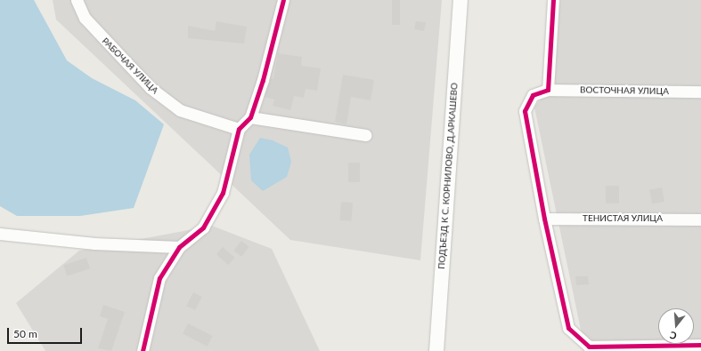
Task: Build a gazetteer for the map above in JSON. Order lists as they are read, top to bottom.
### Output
{
  "streets": {
    "street": [
      "РАБОЧАЯ УЛИЦА",
      "ВОСТОЧНАЯ УЛИЦА",
      "ПОДЪЕЗД К С. КОРНИЛОВО, Д.АРКАШЕВО",
      "ТЕНИСТАЯ УЛИЦА"
    ]
  },
  "scale_bar": "50 m",
  "north": "bottom"
}
